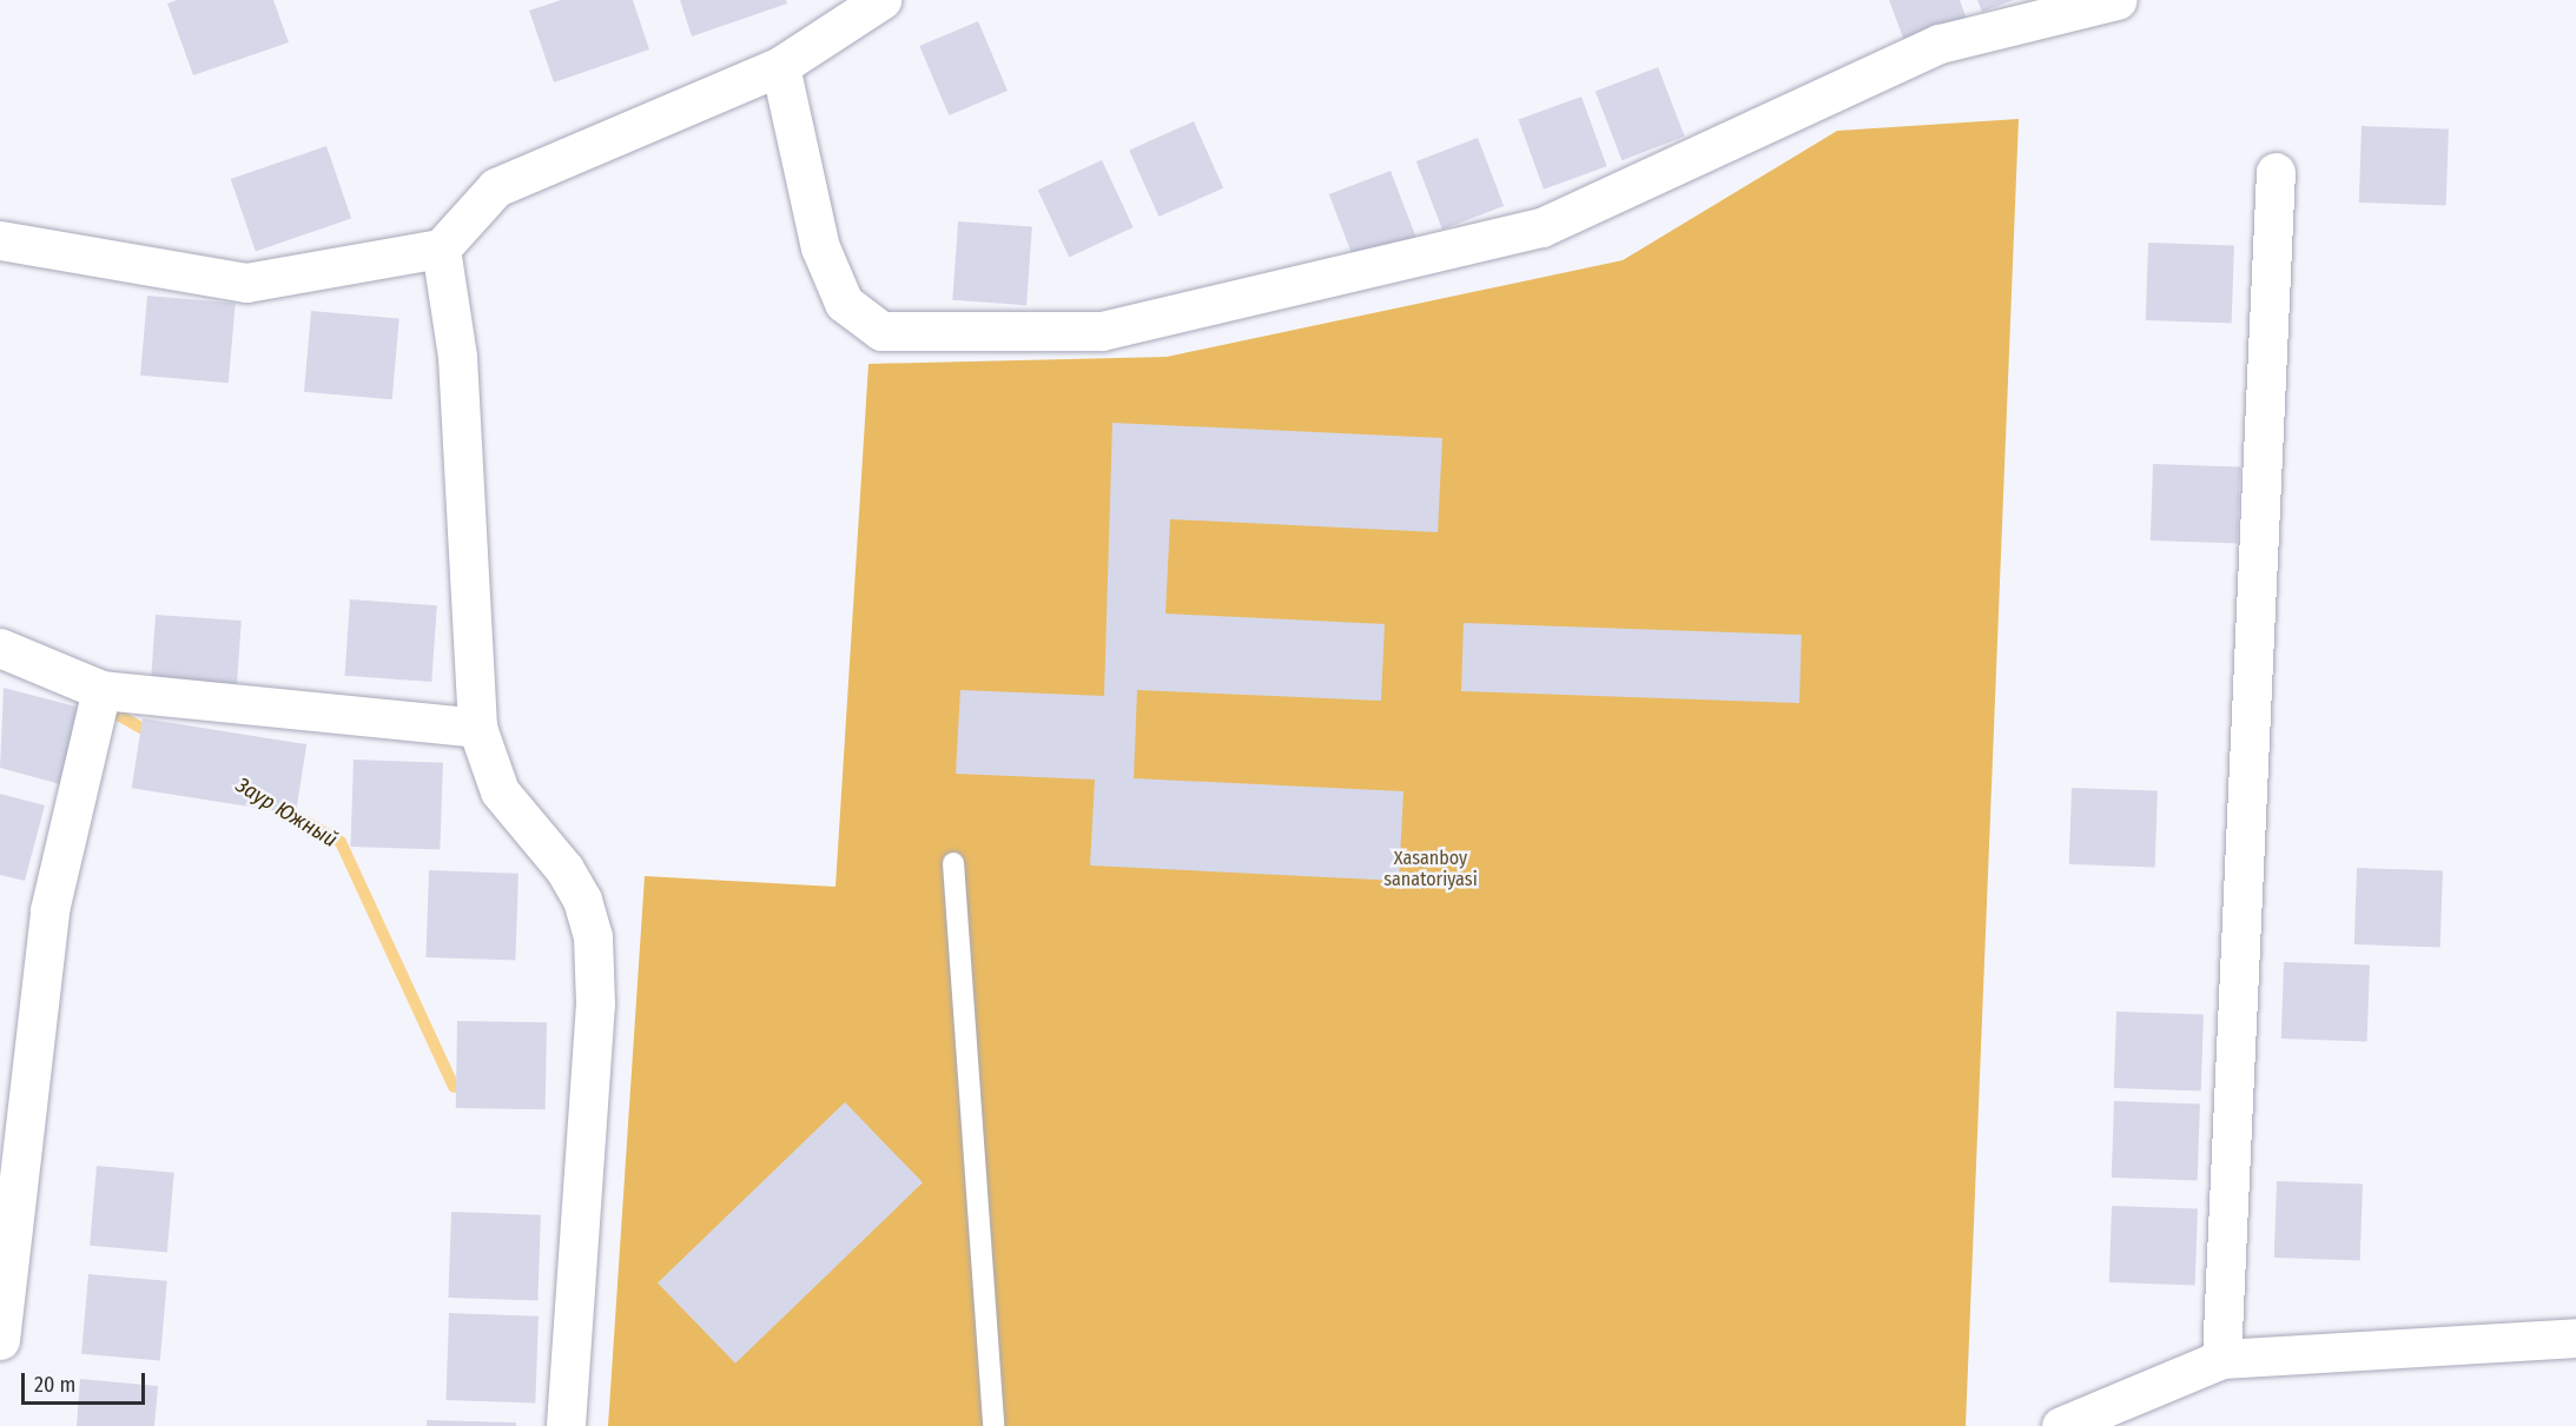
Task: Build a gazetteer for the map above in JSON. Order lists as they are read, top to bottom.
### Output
{
  "water": ["Заур Южный"],
  "parks": ["Xasanboy sanatoriyasi"],
  "scale_bar": "20 m"
}
